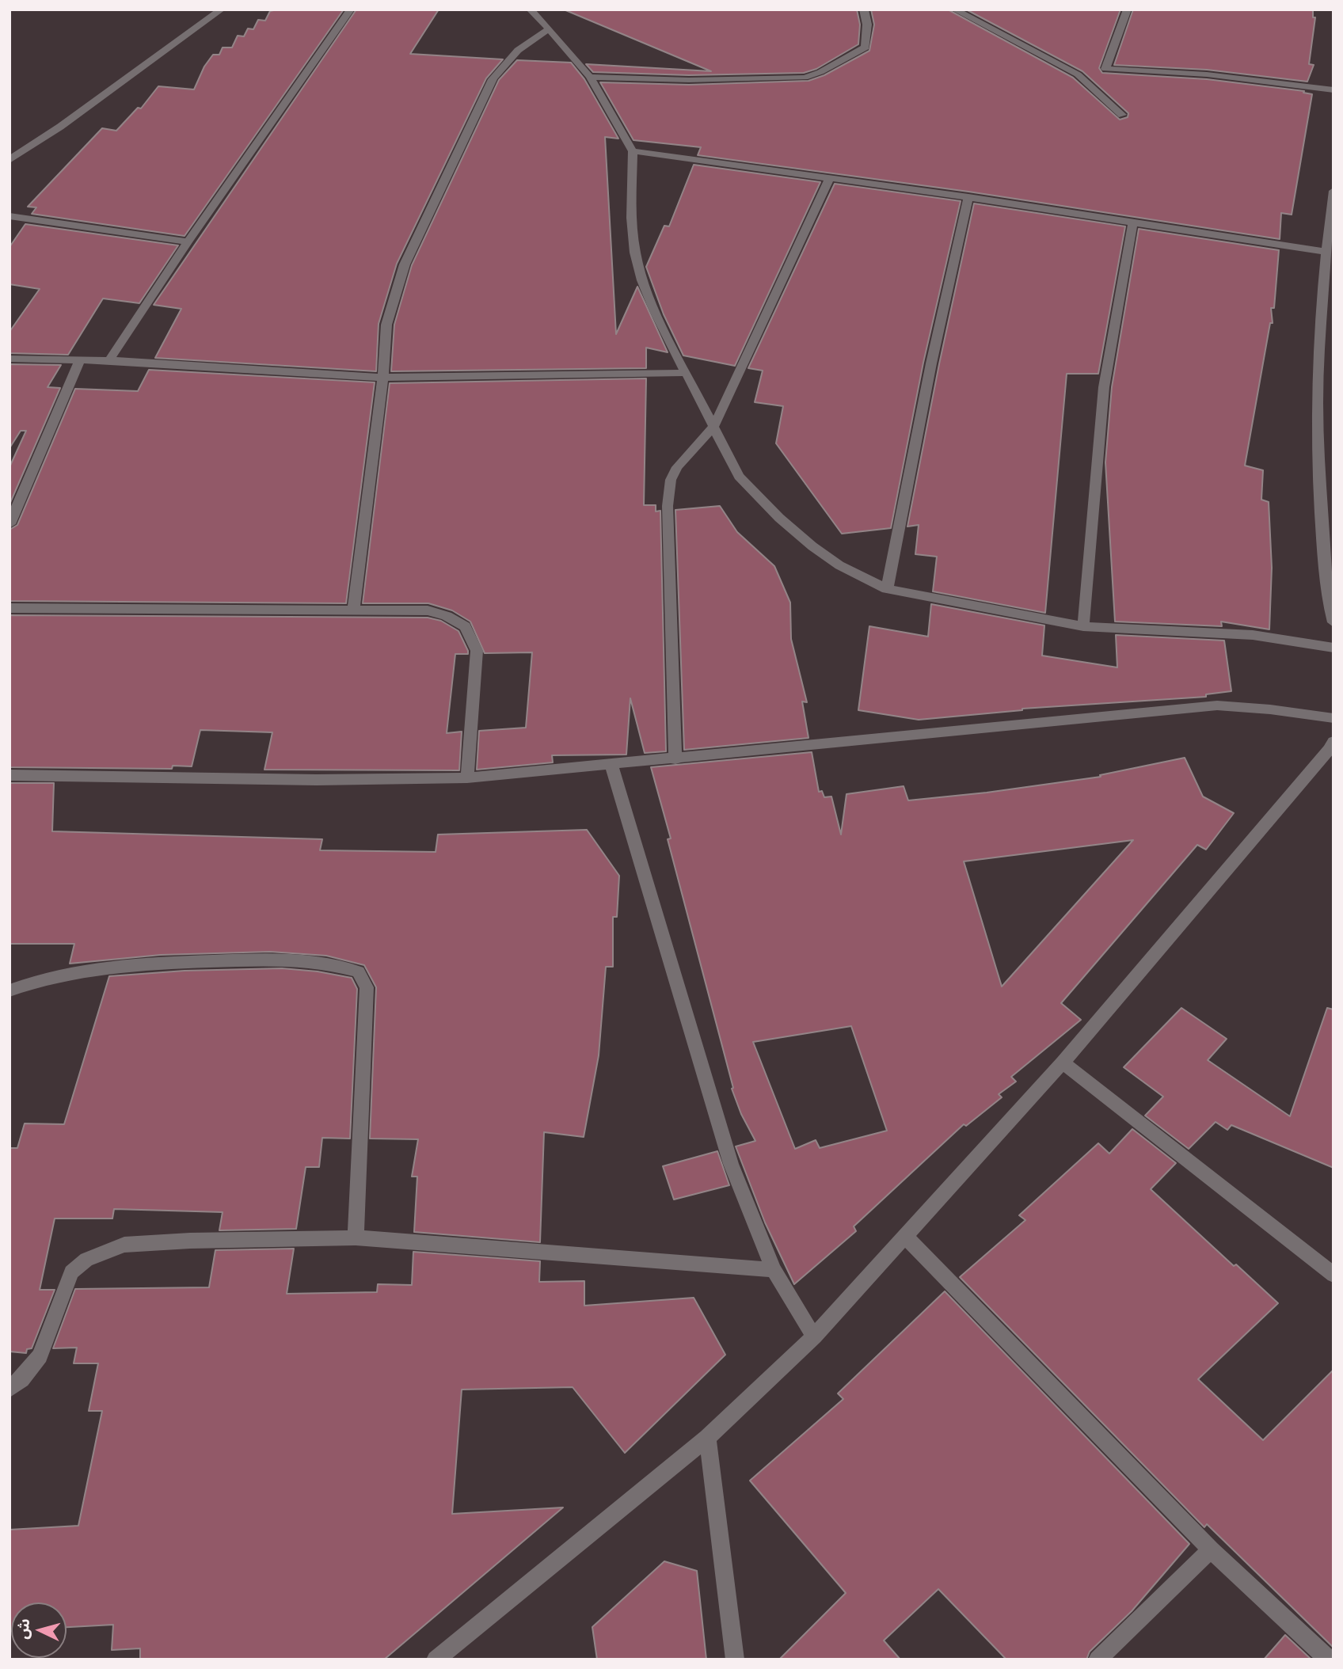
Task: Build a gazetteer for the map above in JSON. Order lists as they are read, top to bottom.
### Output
{
  "north": "left"
}
